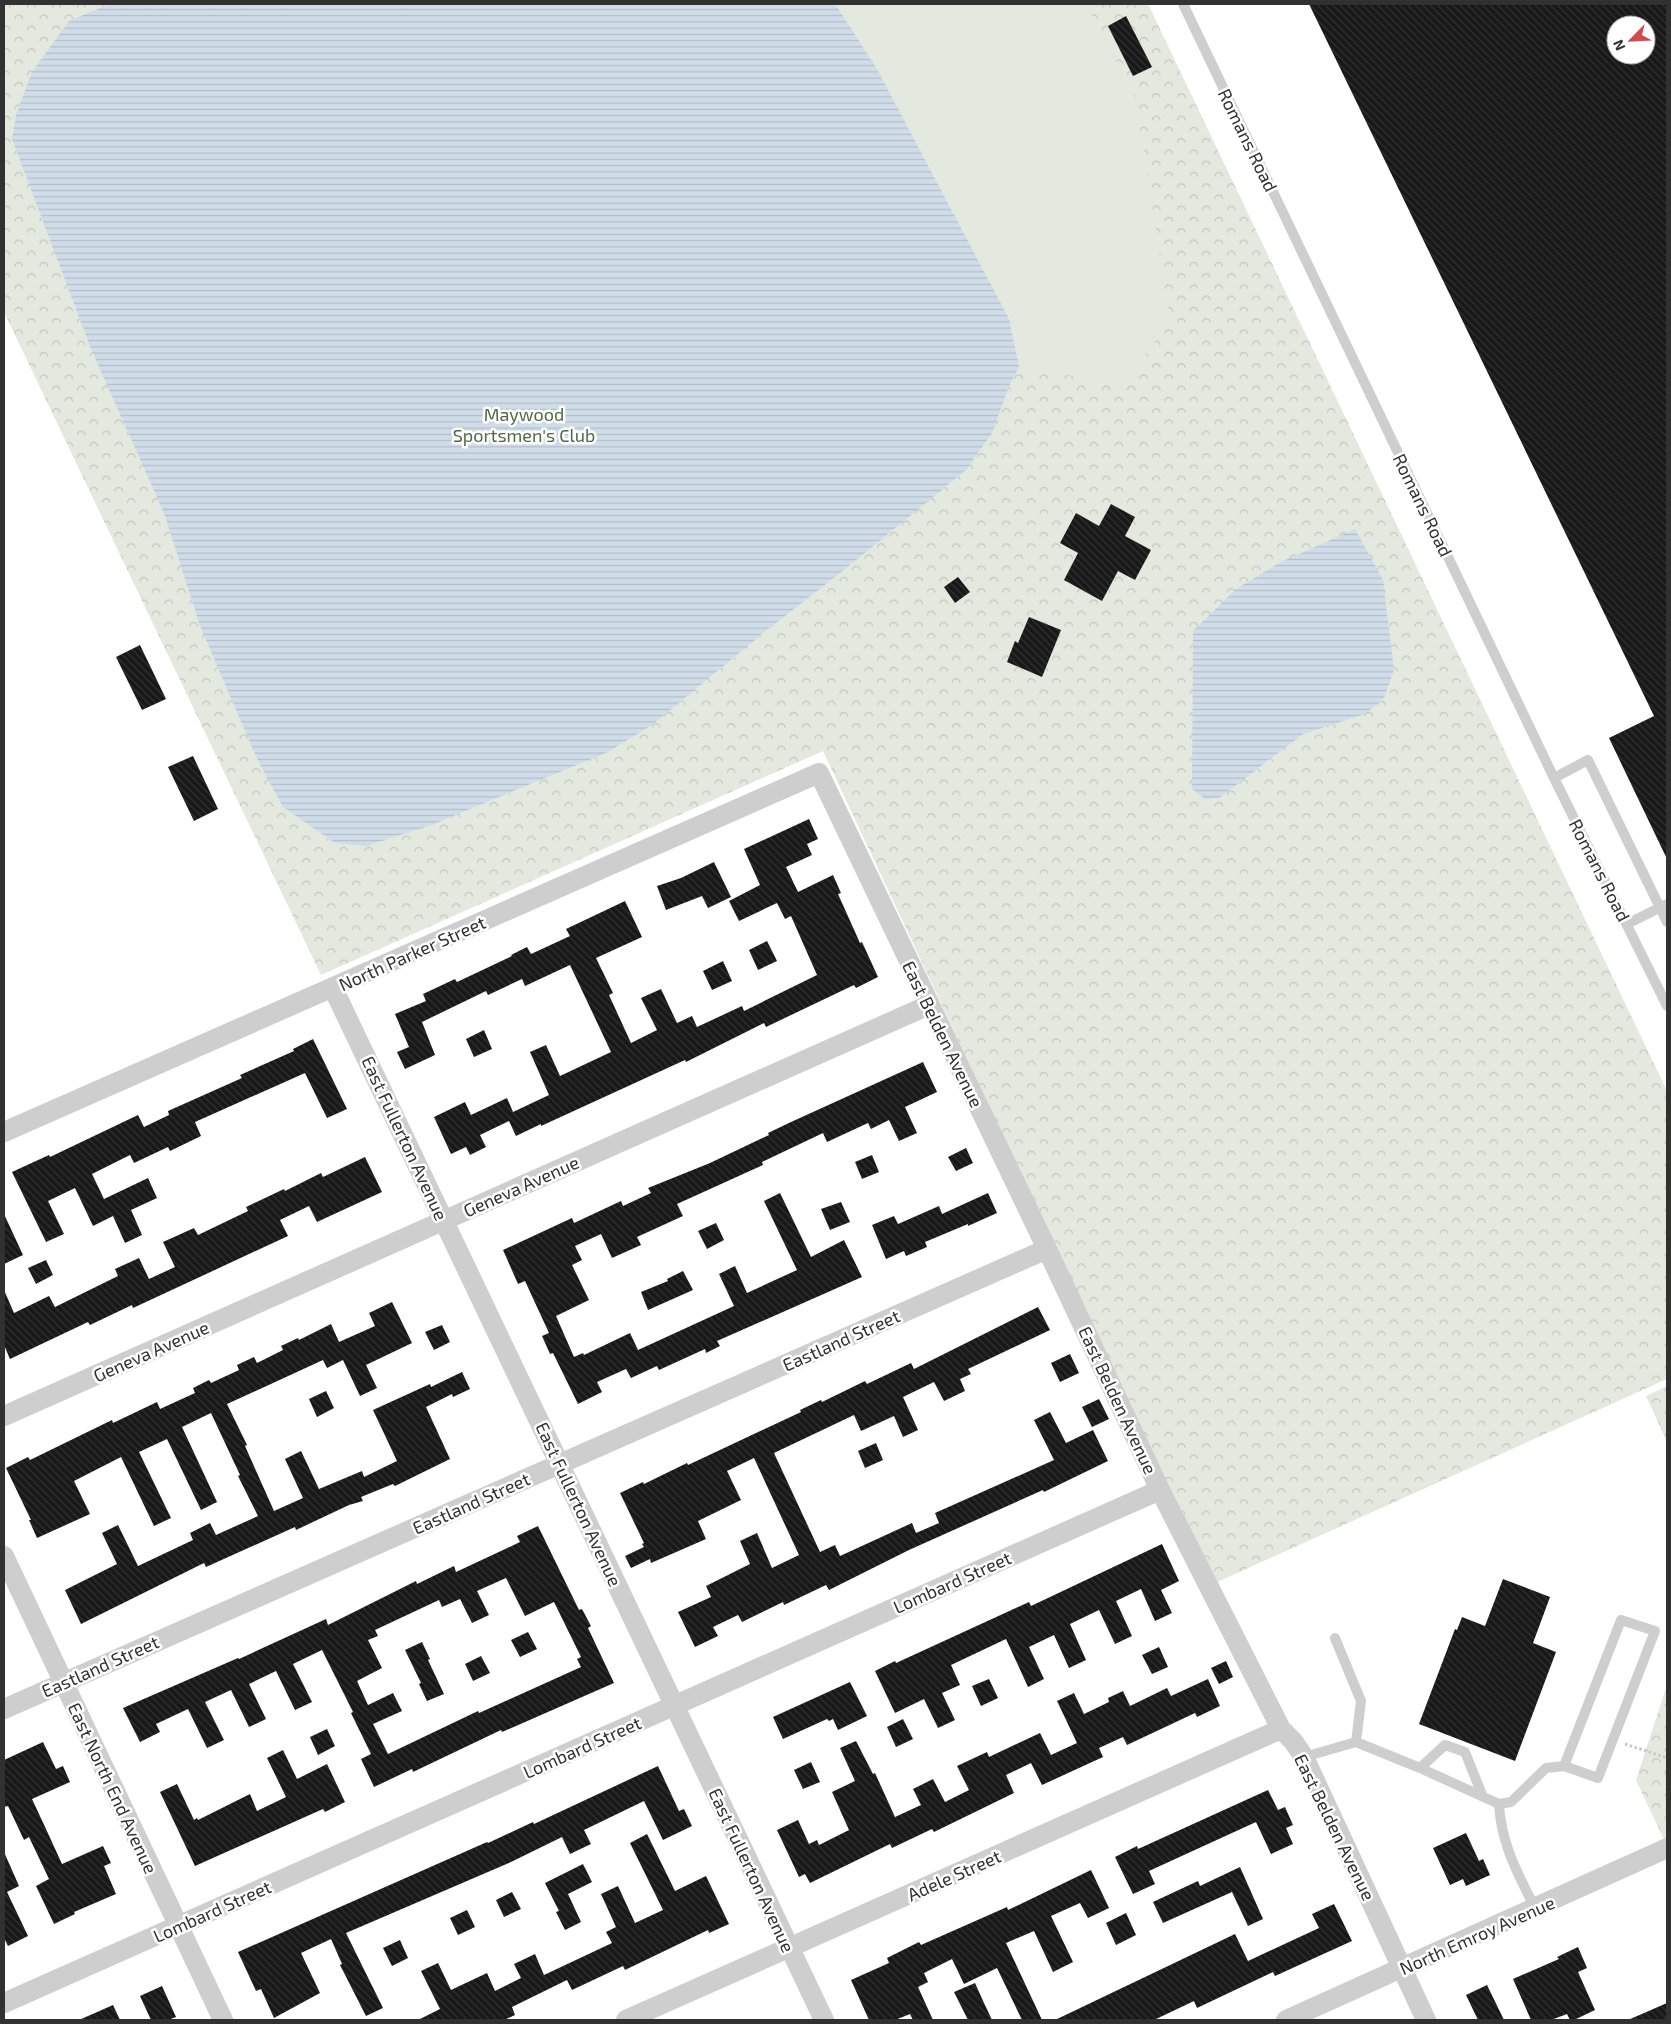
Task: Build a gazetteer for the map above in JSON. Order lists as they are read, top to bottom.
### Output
{
  "streets": {
    "street": [
      "North Parker Street",
      "East Belden Avenue",
      "East Fullerton Avenue",
      "Geneva Avenue",
      "Eastland Street",
      "Lombard Street",
      "East North End Avenue",
      "Adele Street",
      "North Emroy Avenue"
    ],
    "lane": ["Romans Road"]
  },
  "crossings": [
    ["North Parker Street", "East Belden Avenue"],
    ["North Parker Street", "East Fullerton Avenue"],
    ["East Belden Avenue", "Geneva Avenue"],
    ["East Belden Avenue", "Eastland Street"],
    ["East Belden Avenue", "Lombard Street"],
    ["East Belden Avenue", "Adele Street"],
    ["East Belden Avenue", "North Emroy Avenue"],
    ["East Fullerton Avenue", "Geneva Avenue"],
    ["East Fullerton Avenue", "Eastland Street"],
    ["East Fullerton Avenue", "Lombard Street"],
    ["East Fullerton Avenue", "Adele Street"],
    ["Eastland Street", "East North End Avenue"],
    ["Lombard Street", "East North End Avenue"]
  ],
  "parks": ["Maywood Sportsmen's Club"],
  "north": "bottom left"
}
